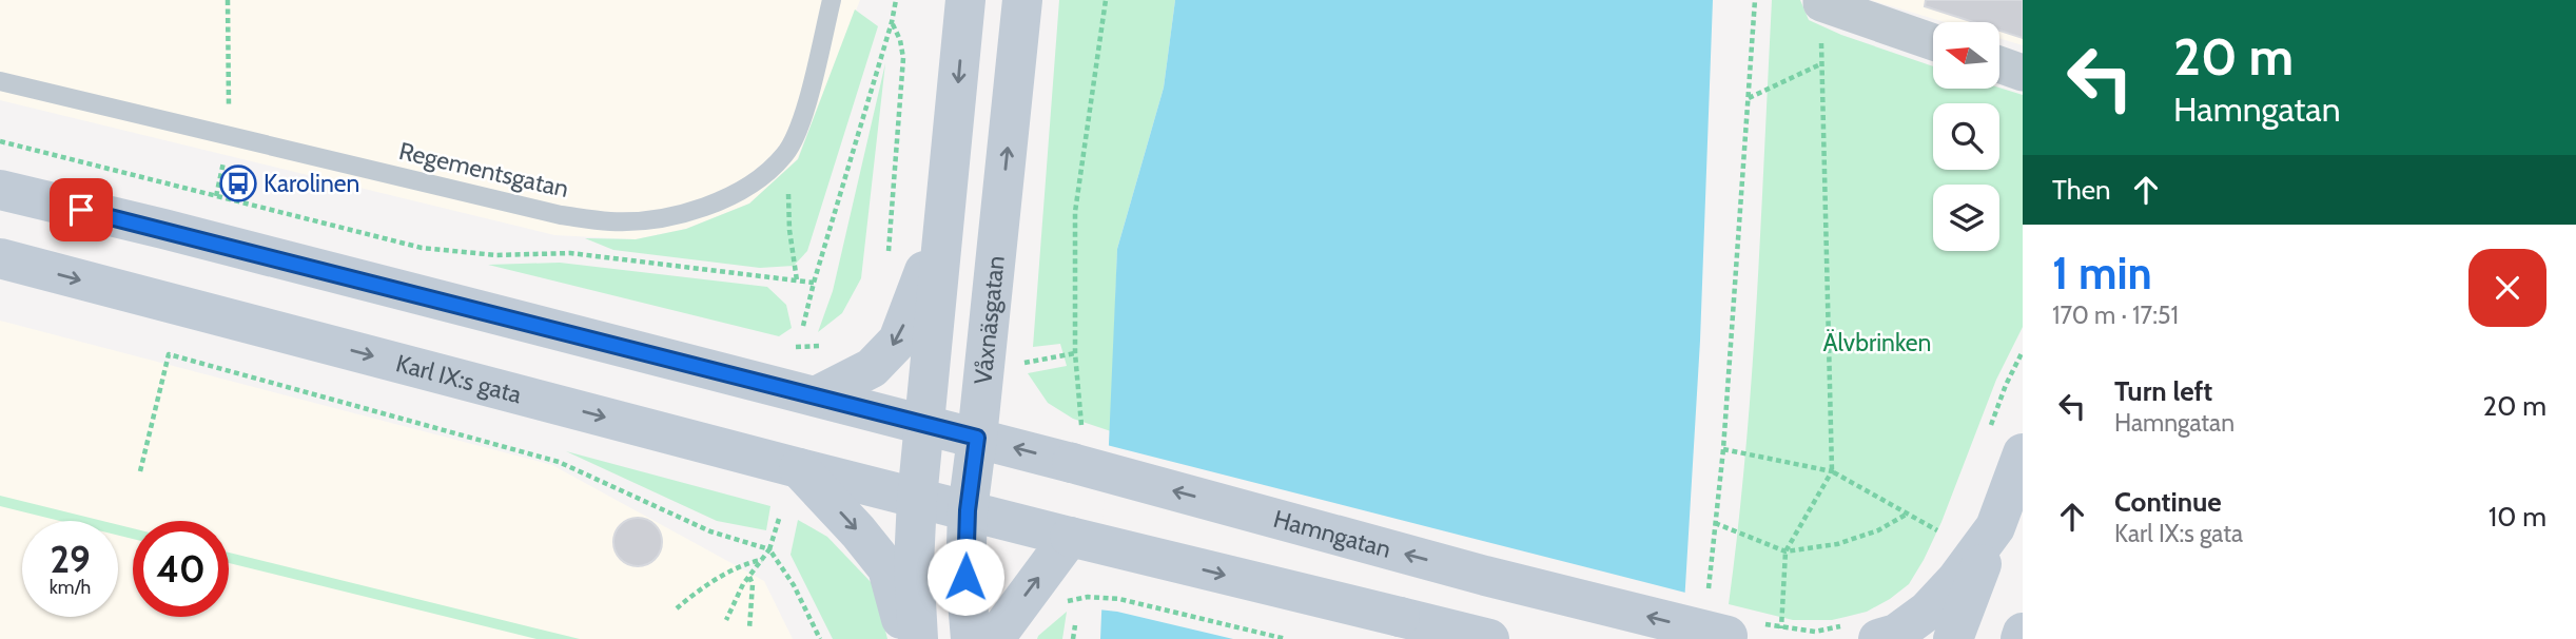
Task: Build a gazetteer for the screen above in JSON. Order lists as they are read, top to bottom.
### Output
{
  "streets": {
    "street": ["Våxnäsgatan", "Karl IX:s gata", "Hamngatan"],
    "lane": ["Regementsgatan"]
  },
  "crossings": [
    ["Våxnäsgatan", "Hamngatan"]
  ],
  "parks": ["Älvbrinken"],
  "places": {
    "bus stop": ["Karolinen"]
  },
  "north": "left",
  "page": {
    "turn": ["20 m", "Hamngatan"],
    "then": "Then",
    "heading": ["1 min", "170 m · 17:51"],
    "list": [
      {
        "name": "Turn left",
        "note": "Hamngatan",
        "value": "20 m"
      },
      {
        "name": "Continue",
        "note": "Karl IX:s gata",
        "value": "10 m"
      }
    ],
    "speed": "29 km/h",
    "limit": "40"
  }
}
